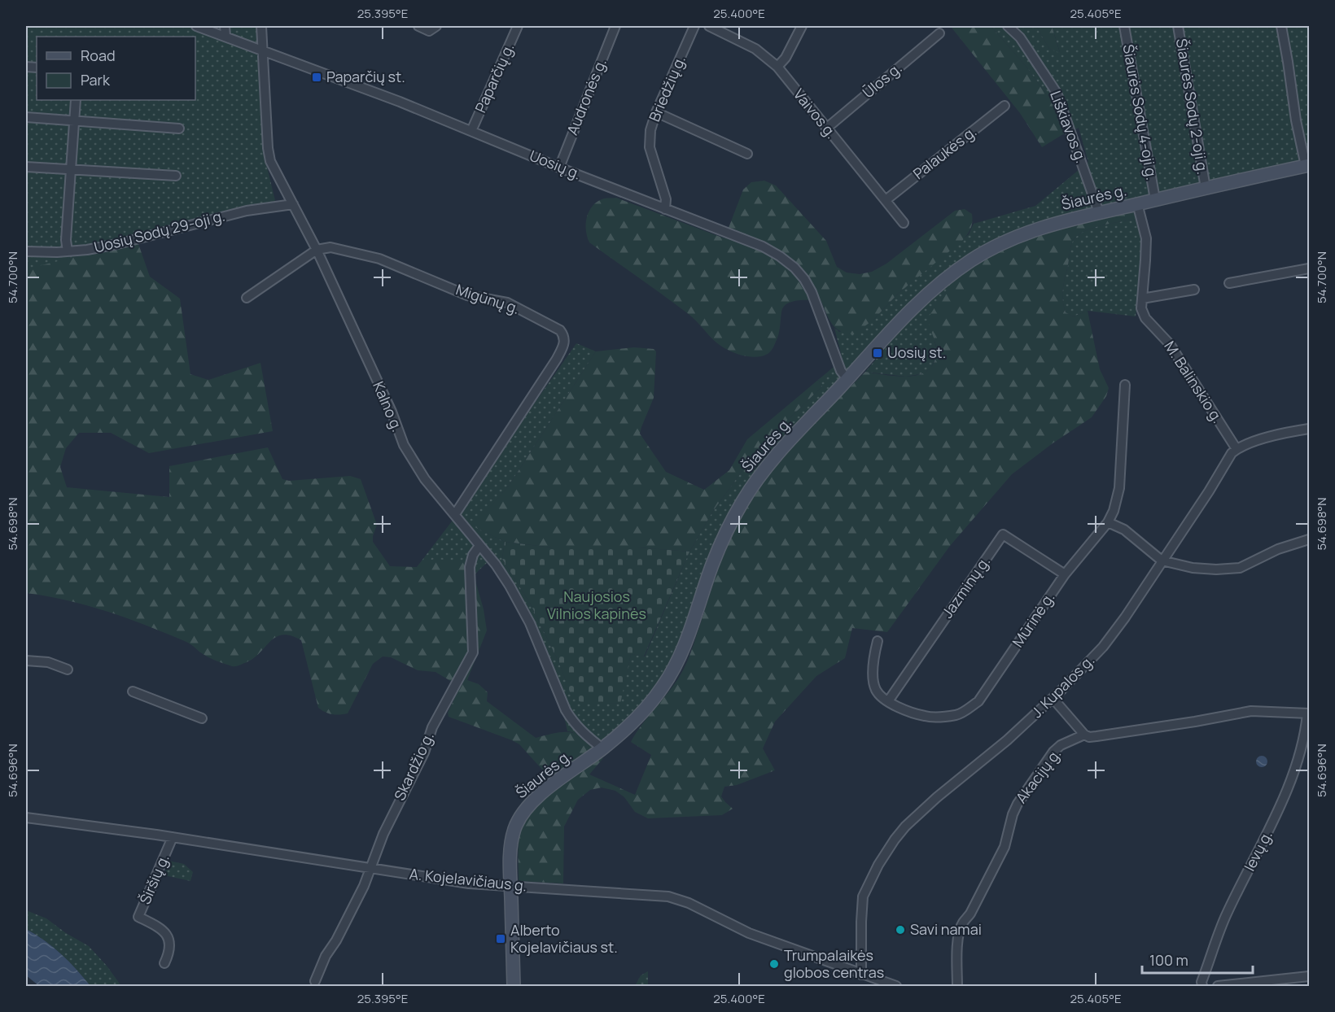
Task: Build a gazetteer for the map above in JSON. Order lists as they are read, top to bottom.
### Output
{
  "streets": {
    "main road": ["Šiaurės g."],
    "street": [
      "Paparčių g.",
      "Ūlos g.",
      "Briedžių g.",
      "Audronės g.",
      "Šiaurės Sodų 2-oji g.",
      "Šiaurės Sodų 4-oji g.",
      "Vaivos g.",
      "Liškiavos g.",
      "Palaukės g.",
      "Uosių g.",
      "Uosių Sodų 29-oji g.",
      "Migūnų g.",
      "M. Balinskio g.",
      "Kalno g.",
      "Jazminų g.",
      "Mūrinė g.",
      "J. Kupalos g.",
      "Skardžio g.",
      "Akacijų g.",
      "Ievų g.",
      "Širšių g.",
      "A. Kojelavičiaus g."
    ]
  },
  "crossings": [
    ["Paparčių g.", "Uosių g."],
    ["Ūlos g.", "Vaivos g."],
    ["Briedžių g.", "Uosių g."],
    ["Audronės g.", "Uosių g."],
    ["Šiaurės Sodų 2-oji g.", "Šiaurės g."],
    ["Šiaurės Sodų 4-oji g.", "Šiaurės g."],
    ["Vaivos g.", "Palaukės g."],
    ["Liškiavos g.", "Šiaurės g."],
    ["Uosių g.", "Šiaurės g."],
    ["Uosių g.", "Kalno g."],
    ["Šiaurės g.", "M. Balinskio g."],
    ["Šiaurės g.", "Kalno g."],
    ["Šiaurės g.", "A. Kojelavičiaus g."],
    ["Uosių Sodų 29-oji g.", "Kalno g."],
    ["Migūnų g.", "Kalno g."],
    ["M. Balinskio g.", "J. Kupalos g."],
    ["Kalno g.", "Skardžio g."],
    ["Jazminų g.", "Mūrinė g."],
    ["J. Kupalos g.", "A. Kojelavičiaus g."],
    ["Skardžio g.", "A. Kojelavičiaus g."],
    ["Akacijų g.", "Ievų g."],
    ["Širšių g.", "A. Kojelavičiaus g."]
  ],
  "parks": ["Naujosios Vilnios kapinės"],
  "places": {
    "transit": ["Paparčių st.", "Uosių st.", "Alberto Kojelavičiaus st."],
    "other": ["Savi namai", "Trumpalaikės globos centras"]
  },
  "legend": ["Road", "Park"],
  "scale_bar": "100 m",
  "coordinates": [
    "25.395°E",
    "25.400°E",
    "25.405°E",
    "54.700°N",
    "54.698°N",
    "54.696°N"
  ]
}
